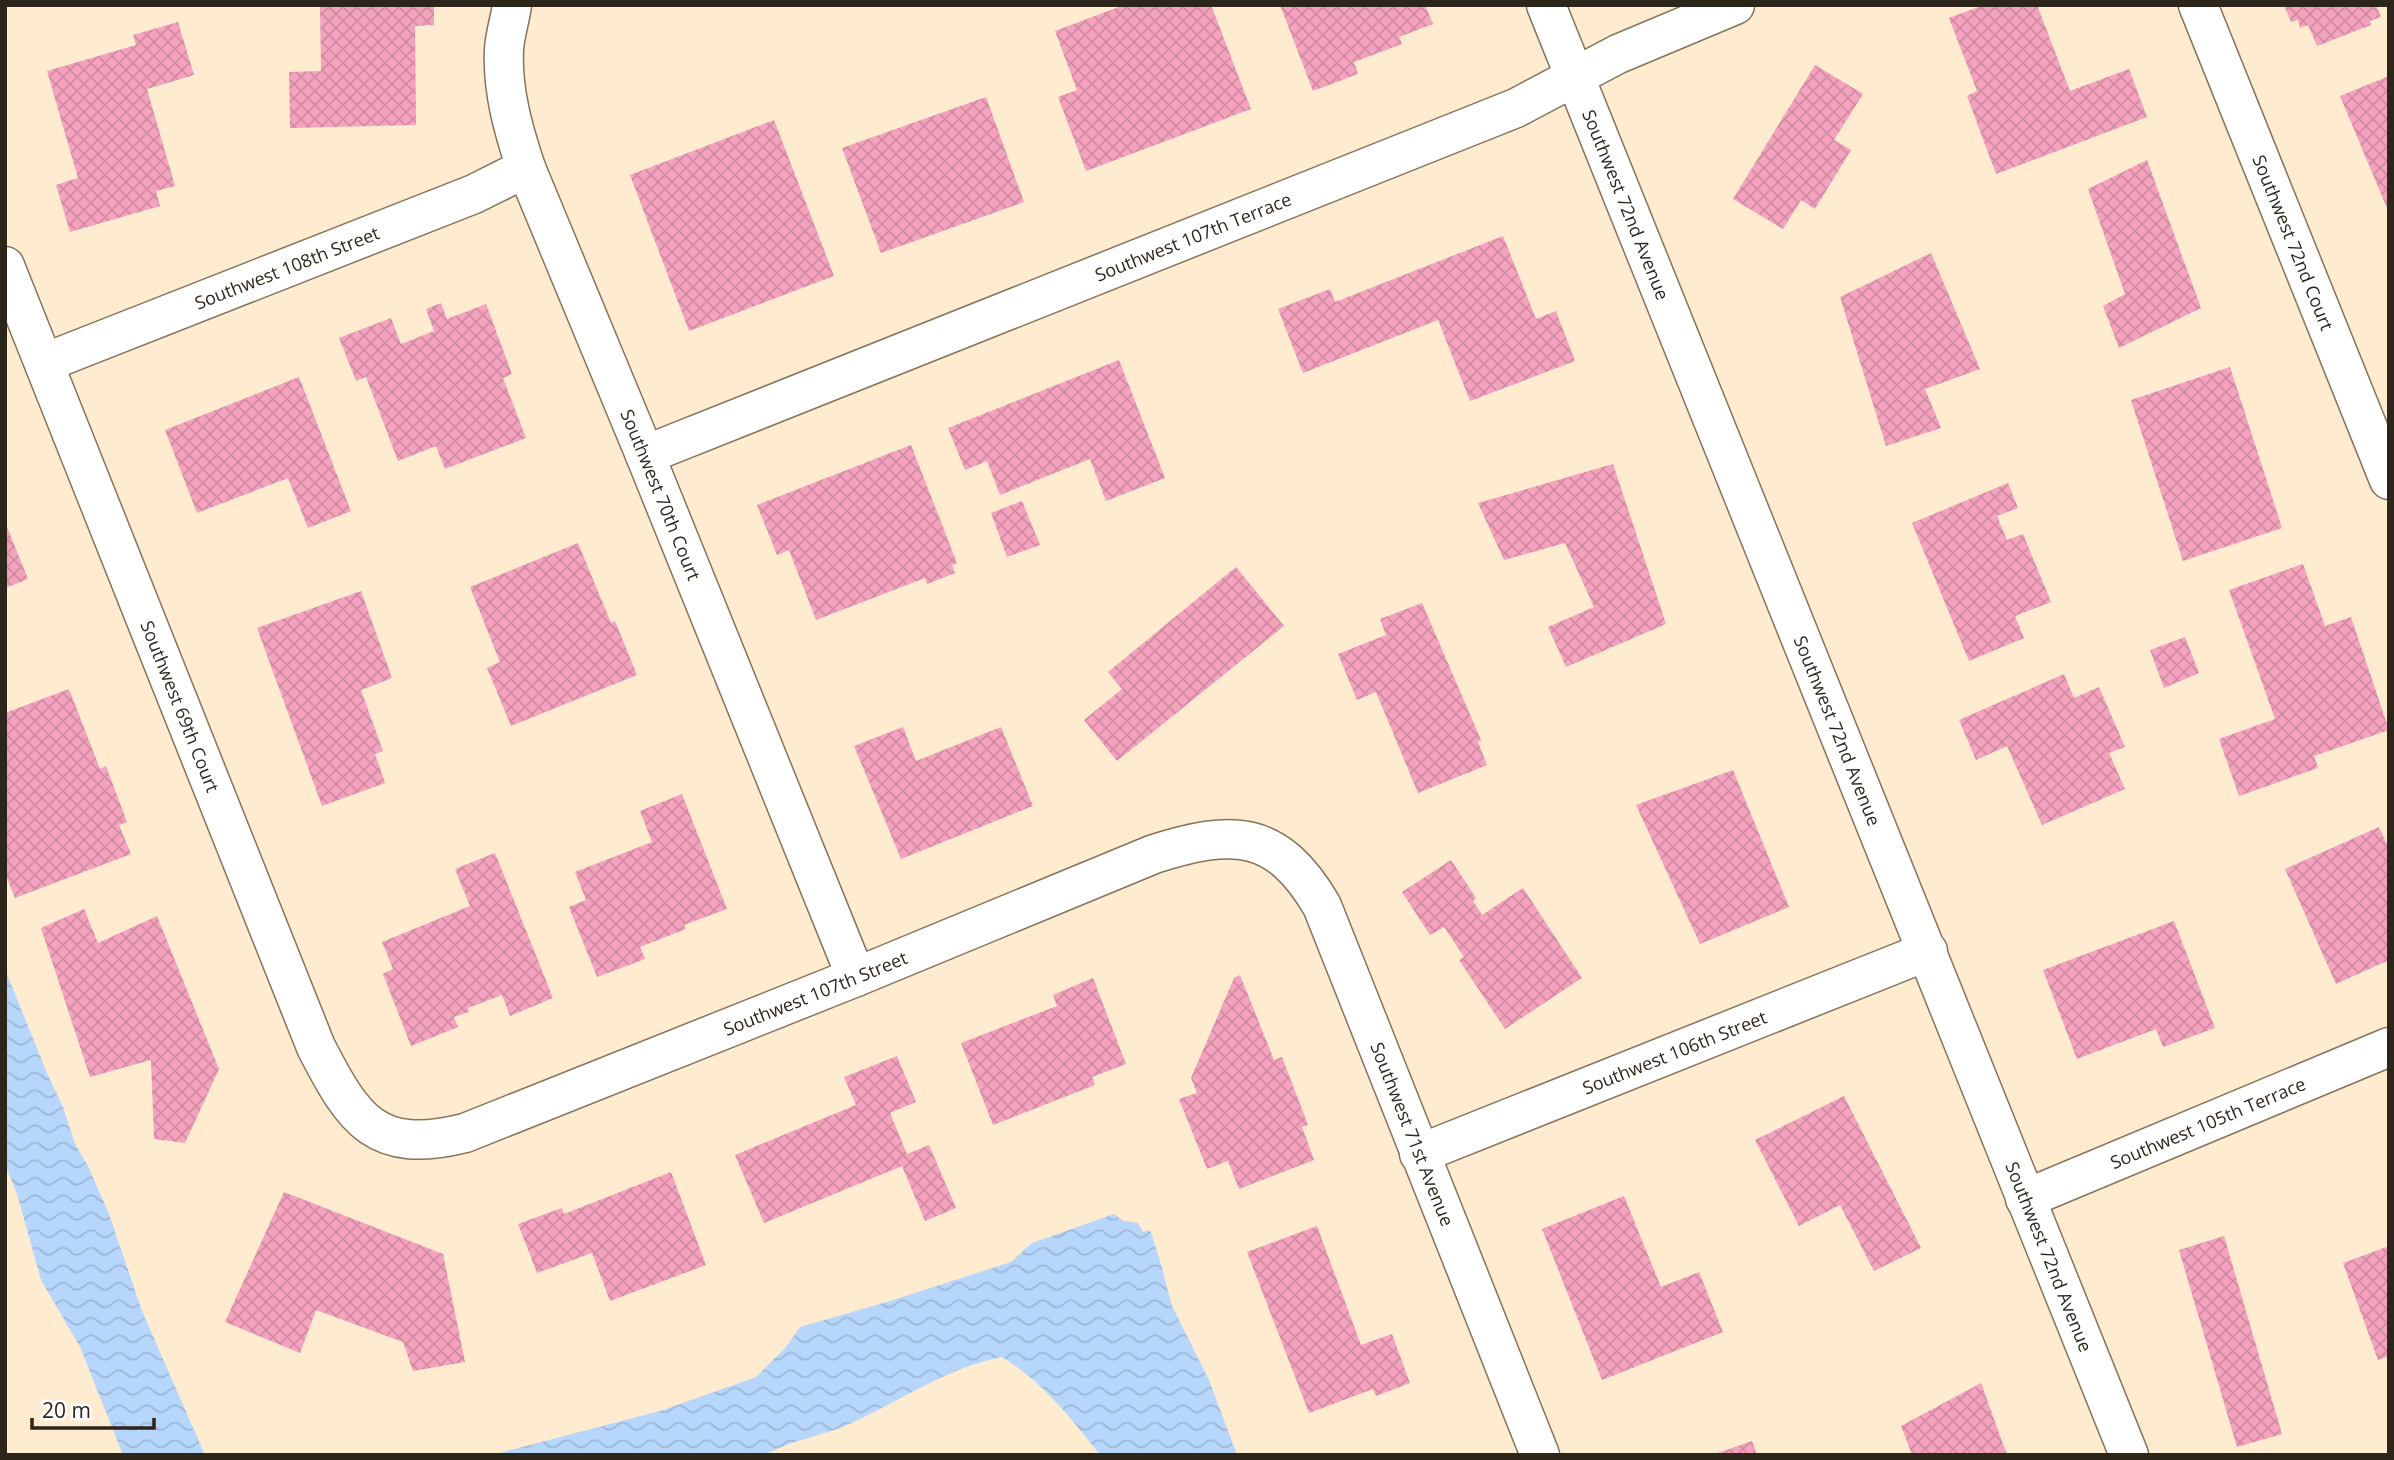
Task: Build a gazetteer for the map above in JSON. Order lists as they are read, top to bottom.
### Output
{
  "streets": {
    "street": [
      "Southwest 72nd Avenue",
      "Southwest 107th Terrace",
      "Southwest 72nd Court",
      "Southwest 108th Street",
      "Southwest 70th Court",
      "Southwest 69th Court",
      "Southwest 107th Street",
      "Southwest 106th Street",
      "Southwest 105th Terrace",
      "Southwest 71st Avenue"
    ]
  },
  "crossings": [
    ["Southwest 72nd Avenue", "Southwest 107th Terrace"],
    ["Southwest 72nd Avenue", "Southwest 106th Street"],
    ["Southwest 72nd Avenue", "Southwest 105th Terrace"],
    ["Southwest 107th Terrace", "Southwest 70th Court"],
    ["Southwest 108th Street", "Southwest 70th Court"],
    ["Southwest 108th Street", "Southwest 69th Court"],
    ["Southwest 70th Court", "Southwest 107th Street"],
    ["Southwest 69th Court", "Southwest 107th Street"],
    ["Southwest 107th Street", "Southwest 71st Avenue"],
    ["Southwest 106th Street", "Southwest 71st Avenue"]
  ],
  "scale_bar": "20 m"
}
